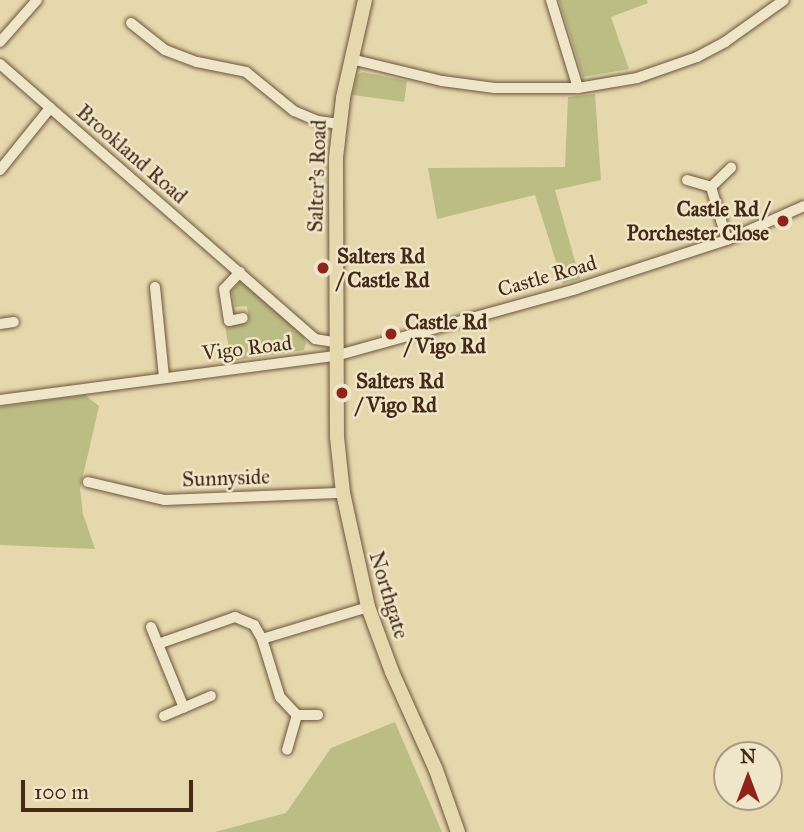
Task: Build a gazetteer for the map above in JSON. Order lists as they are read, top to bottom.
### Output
{
  "streets": {
    "main road": ["Salter's Road", "Northgate"],
    "street": [
      "Brookland Road",
      "Castle Road",
      "Vigo Road",
      "Sunnyside"
    ]
  },
  "crossings": [
    ["Brookland Road", "Salter's Road"],
    ["Brookland Road", "Castle Road"],
    ["Brookland Road", "Vigo Road"],
    ["Brookland Road", "Northgate"],
    ["Salter's Road", "Castle Road"],
    ["Salter's Road", "Vigo Road"],
    ["Salter's Road", "Northgate"],
    ["Castle Road", "Vigo Road"],
    ["Castle Road", "Northgate"],
    ["Vigo Road", "Northgate"],
    ["Sunnyside", "Northgate"]
  ],
  "places": [
    "Castle Rd / Porchester Close",
    "Salters Rd / Castle Rd",
    "Castle Rd / Vigo Rd",
    "Salters Rd / Vigo Rd"
  ],
  "scale_bar": "100 m",
  "north": "top"
}
